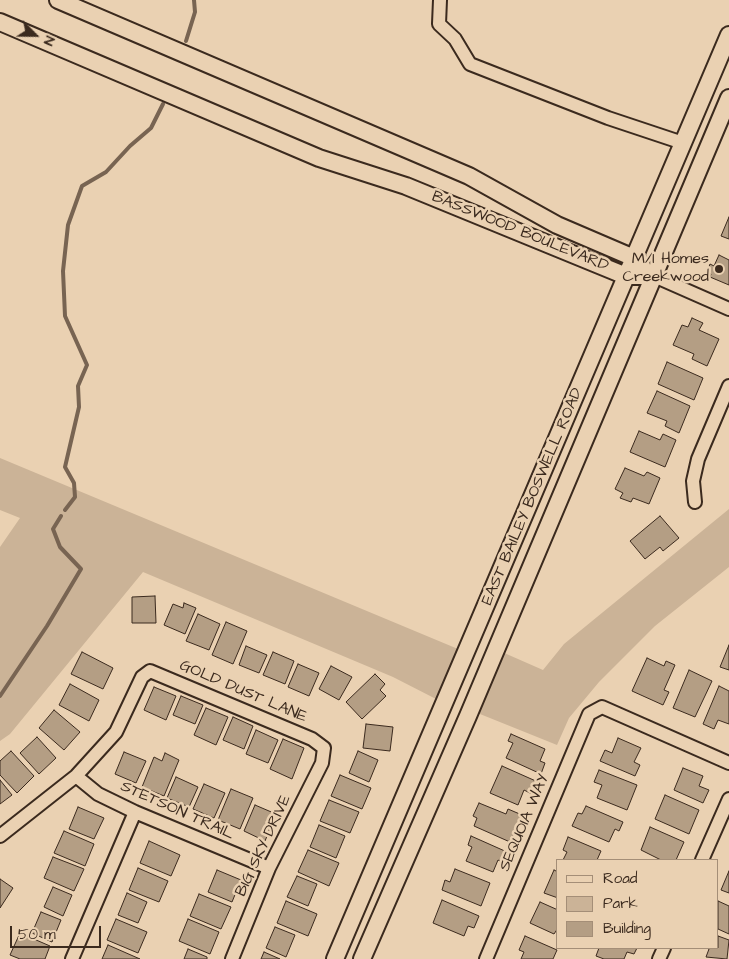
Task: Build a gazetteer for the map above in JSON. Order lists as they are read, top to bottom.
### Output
{
  "streets": {
    "main road": ["BASSWOOD BOULEVARD", "EAST BAILEY BOSWELL ROAD"],
    "street": [
      "GOLD DUST LANE",
      "STETSON TRAIL",
      "SEQUOIA WAY",
      "BIG SKY DRIVE"
    ]
  },
  "crossings": [
    ["BASSWOOD BOULEVARD", "EAST BAILEY BOSWELL ROAD"],
    ["GOLD DUST LANE", "STETSON TRAIL"],
    ["GOLD DUST LANE", "BIG SKY DRIVE"],
    ["STETSON TRAIL", "BIG SKY DRIVE"]
  ],
  "places": ["M/I Homes Creekwood"],
  "legend": ["Road", "Park", "Building"],
  "scale_bar": "50 m",
  "north": "bottom right"
}
